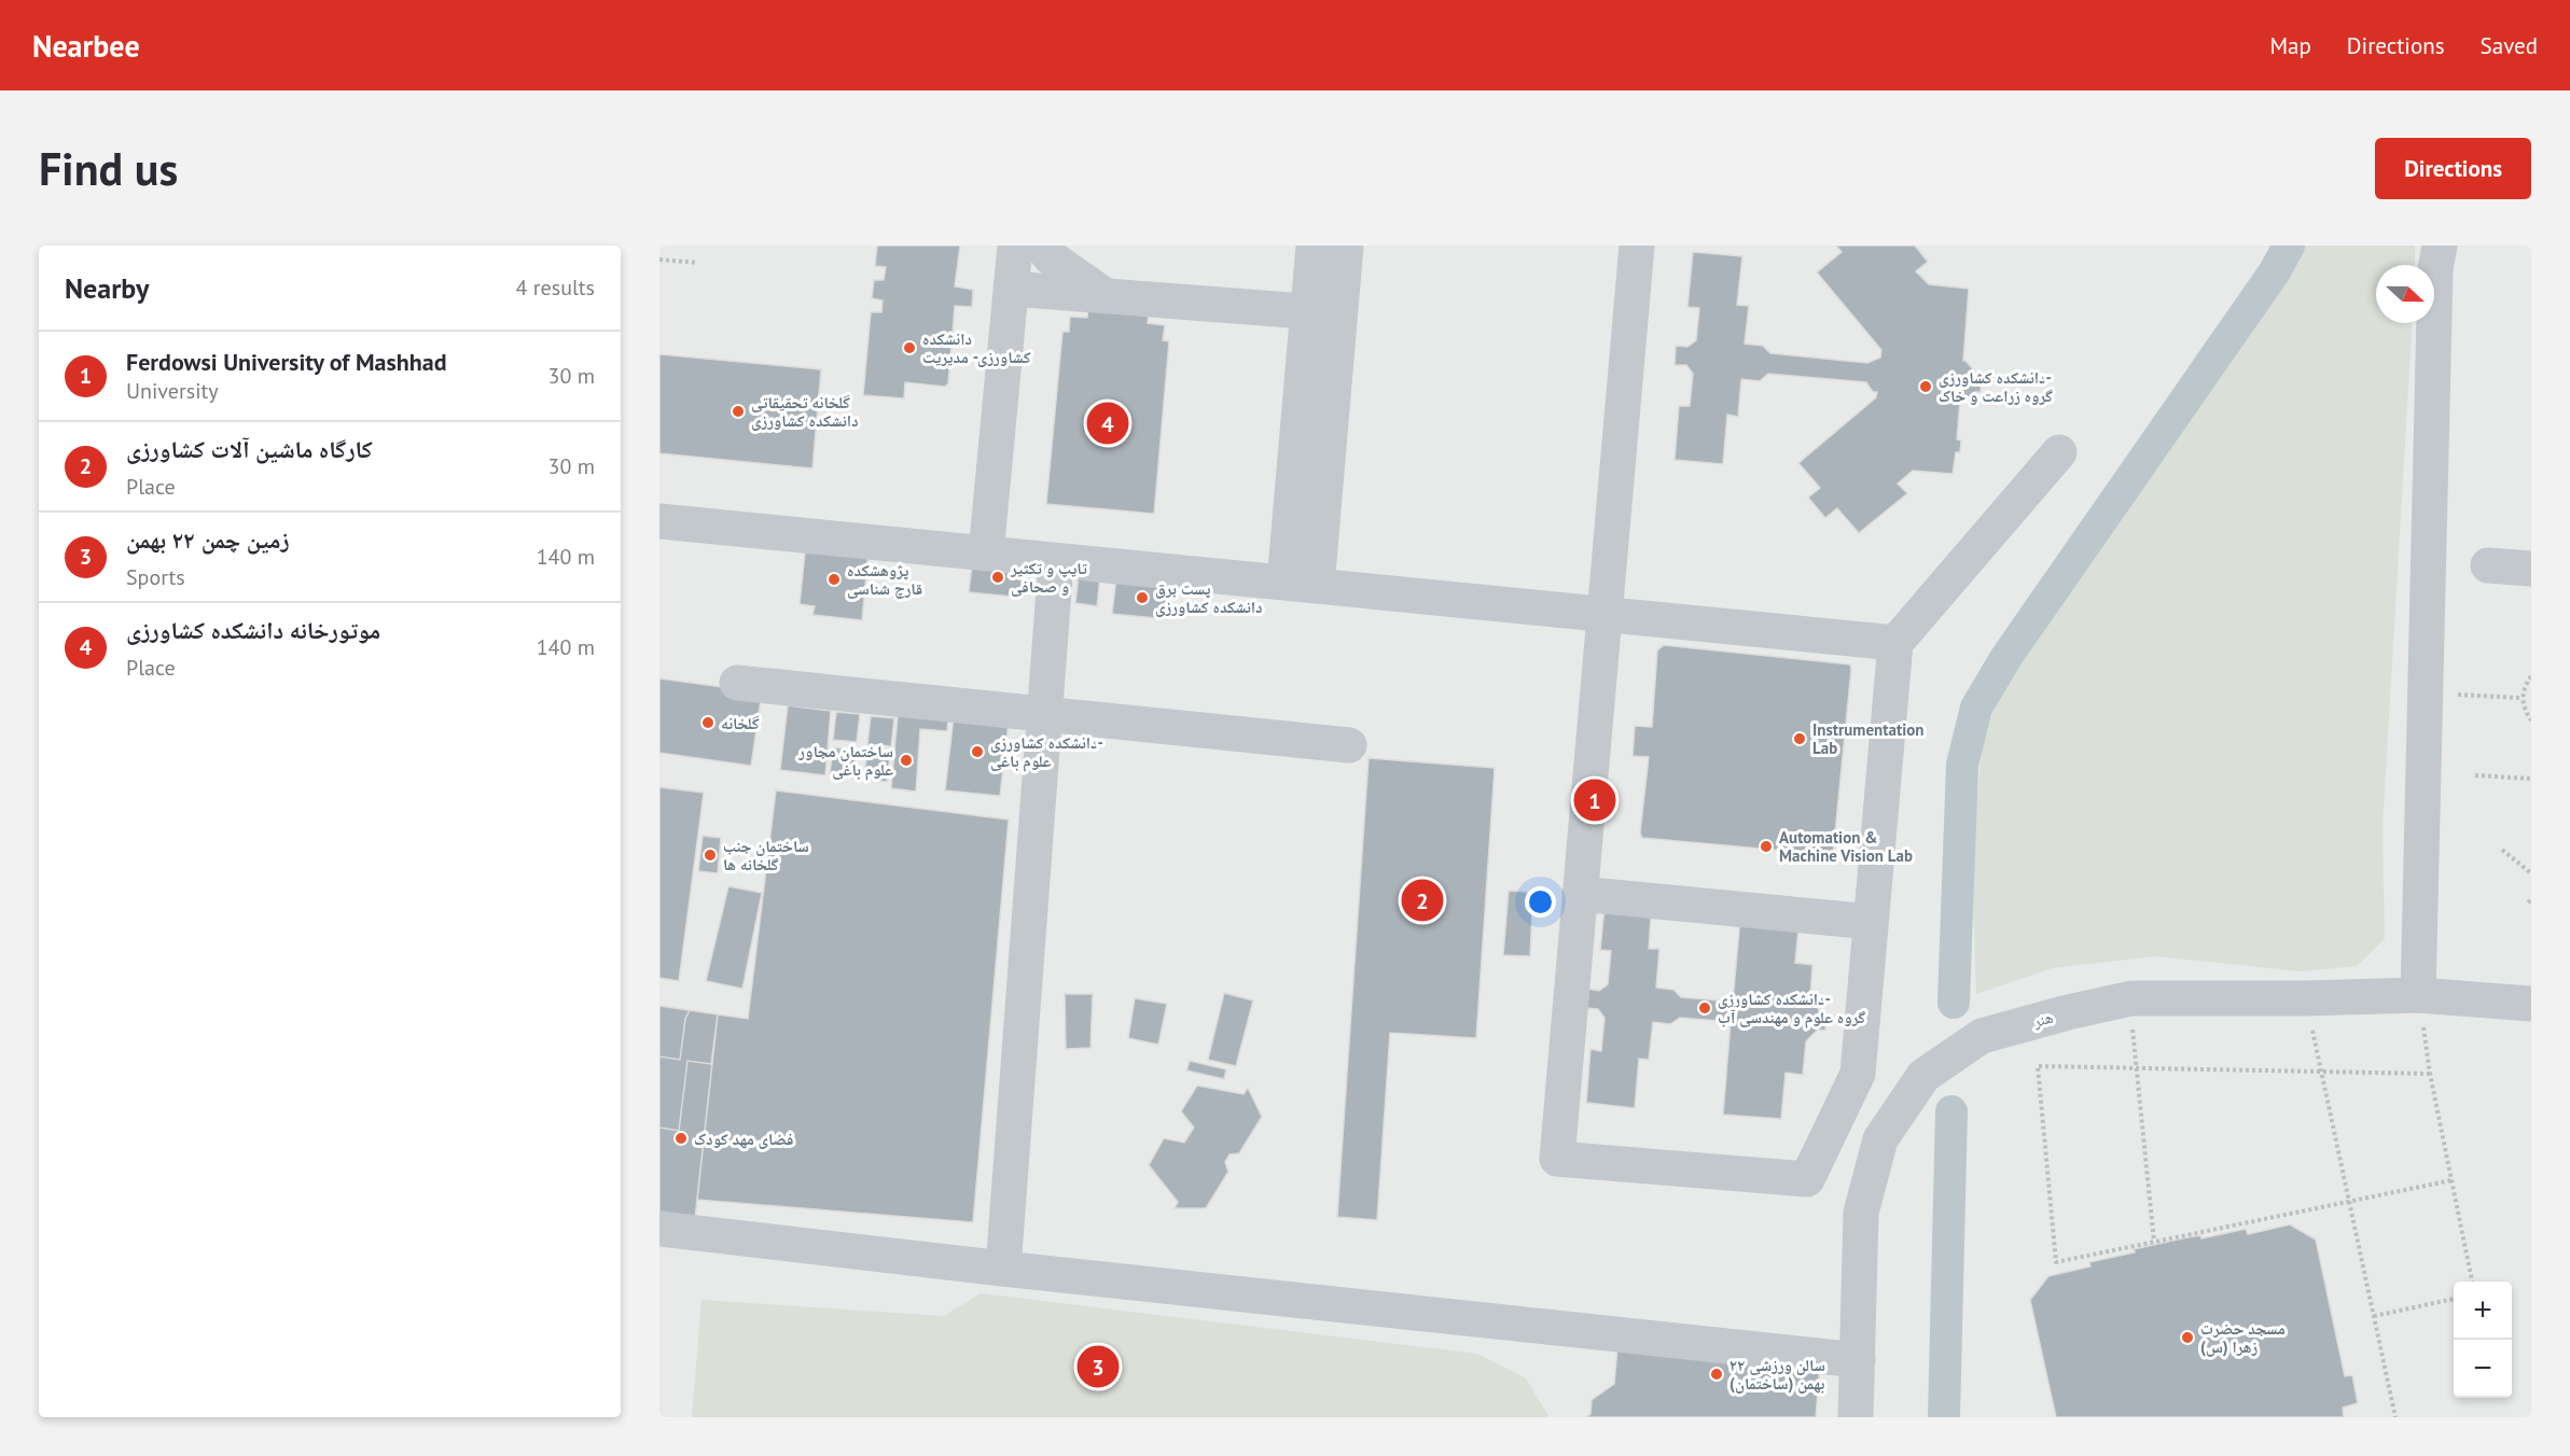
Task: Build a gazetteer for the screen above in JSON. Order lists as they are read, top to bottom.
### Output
{
  "streets": {
    "lane": ["هنر"]
  },
  "places": [
    "دانشکده کشاورزی- مدیریت",
    "دانشکده کشاورزی- گروه زراعت و خاک",
    "گلخانه تحقیقاتی دانشکده کشاورزی",
    "تایپ و تکثیر و صحافی",
    "پژوهشکده قارچ شناسی",
    "پست برق دانشکده کشاورزی",
    "گلخانه",
    "Instrumentation Lab",
    "دانشکده کشاورزی- علوم باغی",
    "ساختمان مجاور علوم باغی",
    "Automation & Machine Vision Lab",
    "ساختمان جنب گلخانه ها",
    "دانشکده کشاورزی- گروه علوم و مهندسی آب",
    "فضای مهد کودک",
    "مسجد حضرت زهرا (س)",
    "سالن ورزشی ۲۲ بهمن (ساختمان)"
  ],
  "north": "right",
  "page": {
    "header": "Nearbee",
    "nav": ["Map", "Directions", "Saved"],
    "buttons": "Directions",
    "title": "Find us",
    "heading": ["Nearby", "4 results"],
    "list": [
      {
        "mark": "1",
        "name": "Ferdowsi University of Mashhad",
        "note": "University",
        "value": "30 m"
      },
      {
        "mark": "2",
        "name": "کارگاه ماشین آلات کشاورزی",
        "note": "Place",
        "value": "30 m"
      },
      {
        "mark": "3",
        "name": "زمین چمن ۲۲ بهمن",
        "note": "Sports",
        "value": "140 m"
      },
      {
        "mark": "4",
        "name": "موتورخانه دانشکده کشاورزی",
        "note": "Place",
        "value": "140 m"
      }
    ],
    "pins": [
      "4",
      "1",
      "2",
      "3"
    ],
    "map_buttons": ["+", "−"]
  }
}
